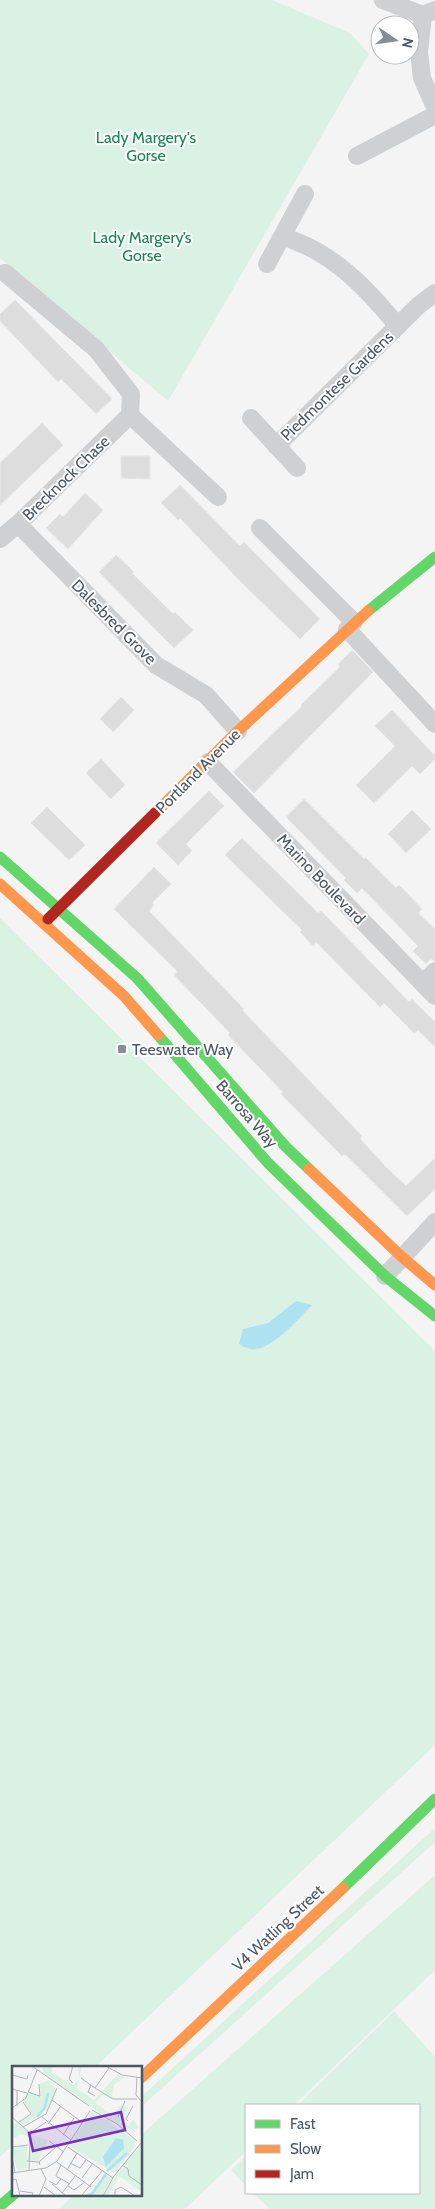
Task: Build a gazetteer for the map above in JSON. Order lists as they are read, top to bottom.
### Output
{
  "streets": {
    "street": [
      "Piedmontese Gardens",
      "Brecknock Chase",
      "Dalesbred Grove",
      "Portland Avenue",
      "Marino Boulevard",
      "Barrosa Way",
      "V4 Watling Street"
    ]
  },
  "crossings": [
    ["Brecknock Chase", "Dalesbred Grove"],
    ["Dalesbred Grove", "Portland Avenue"],
    ["Portland Avenue", "Marino Boulevard"],
    ["Portland Avenue", "Barrosa Way"]
  ],
  "parks": ["Lady Margery's Gorse", "Lady Margery’s Gorse"],
  "places": {
    "transit": ["Teeswater Way"]
  },
  "legend": ["Fast", "Slow", "Jam"],
  "north": "right"
}
